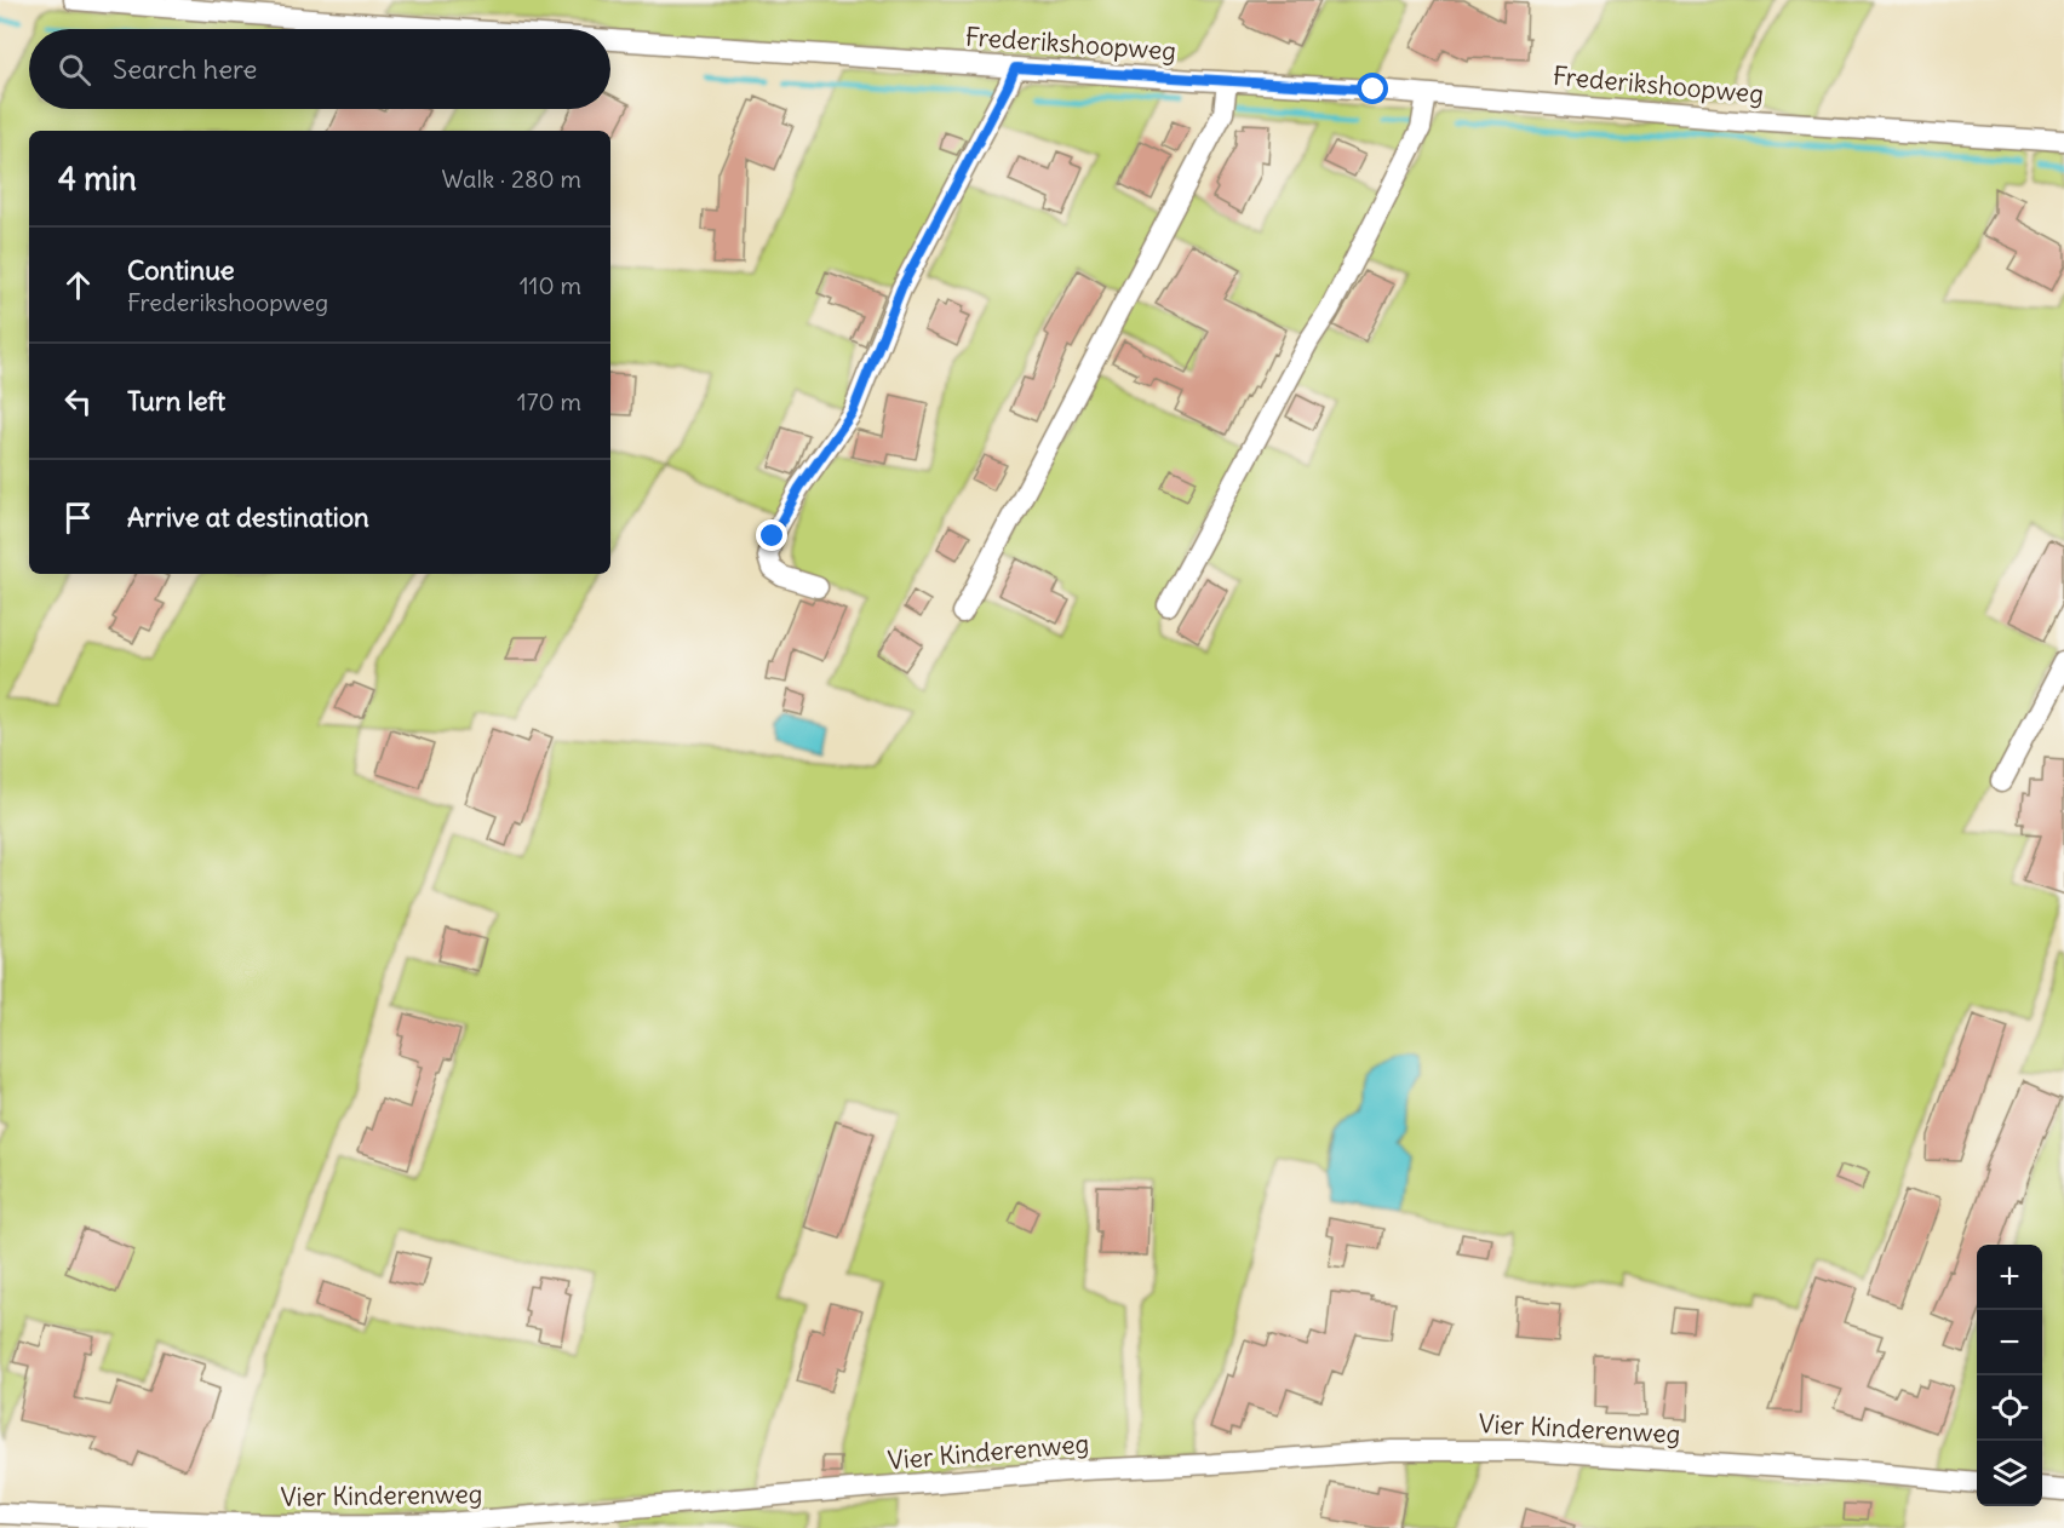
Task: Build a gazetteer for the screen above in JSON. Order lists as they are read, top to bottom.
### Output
{
  "streets": {
    "street": ["Frederikshoopweg", "Vier Kinderenweg"]
  },
  "page": {
    "search": "Search here",
    "heading": ["4 min", "Walk · 280 m"],
    "list": [
      ["Continue", "Frederikshoopweg", "110 m"],
      ["Turn left", "170 m"],
      "Arrive at destination"
    ],
    "map_buttons": ["+", "−"]
  }
}
